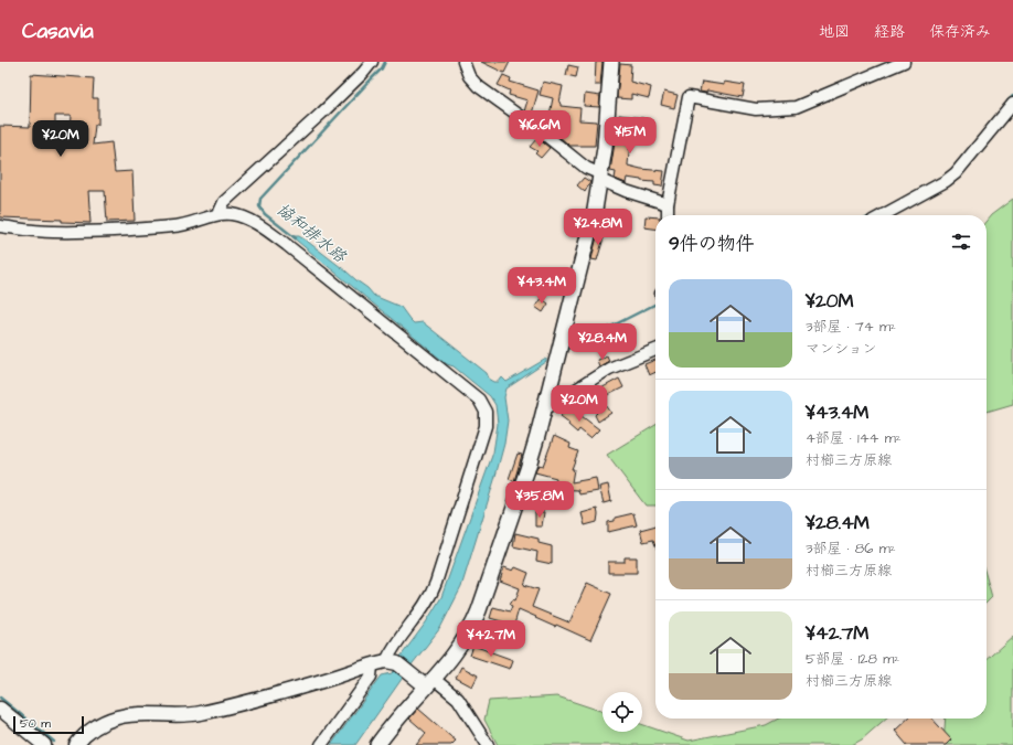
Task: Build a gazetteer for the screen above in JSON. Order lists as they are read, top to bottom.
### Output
{
  "water": ["協和排水路"],
  "scale_bar": "50 m",
  "page": {
    "header": "Casavia",
    "nav": ["地図", "経路", "保存済み"],
    "price": [
      "¥16.6M",
      "¥15M",
      "¥20M",
      "¥24.8M",
      "¥43.4M",
      "¥28.4M",
      "¥20M",
      "¥35.8M",
      "¥42.7M"
    ],
    "heading": "9件の物件",
    "list": [
      {
        "name": "¥20M",
        "note": "3部屋 · 74 m² · マンション"
      },
      {
        "name": "¥43.4M",
        "note": "4部屋 · 144 m² · 村櫛三方原線"
      },
      {
        "name": "¥28.4M",
        "note": "3部屋 · 86 m² · 村櫛三方原線"
      },
      {
        "name": "¥42.7M",
        "note": "5部屋 · 128 m² · 村櫛三方原線"
      }
    ],
    "scale": "50 m"
  }
}
